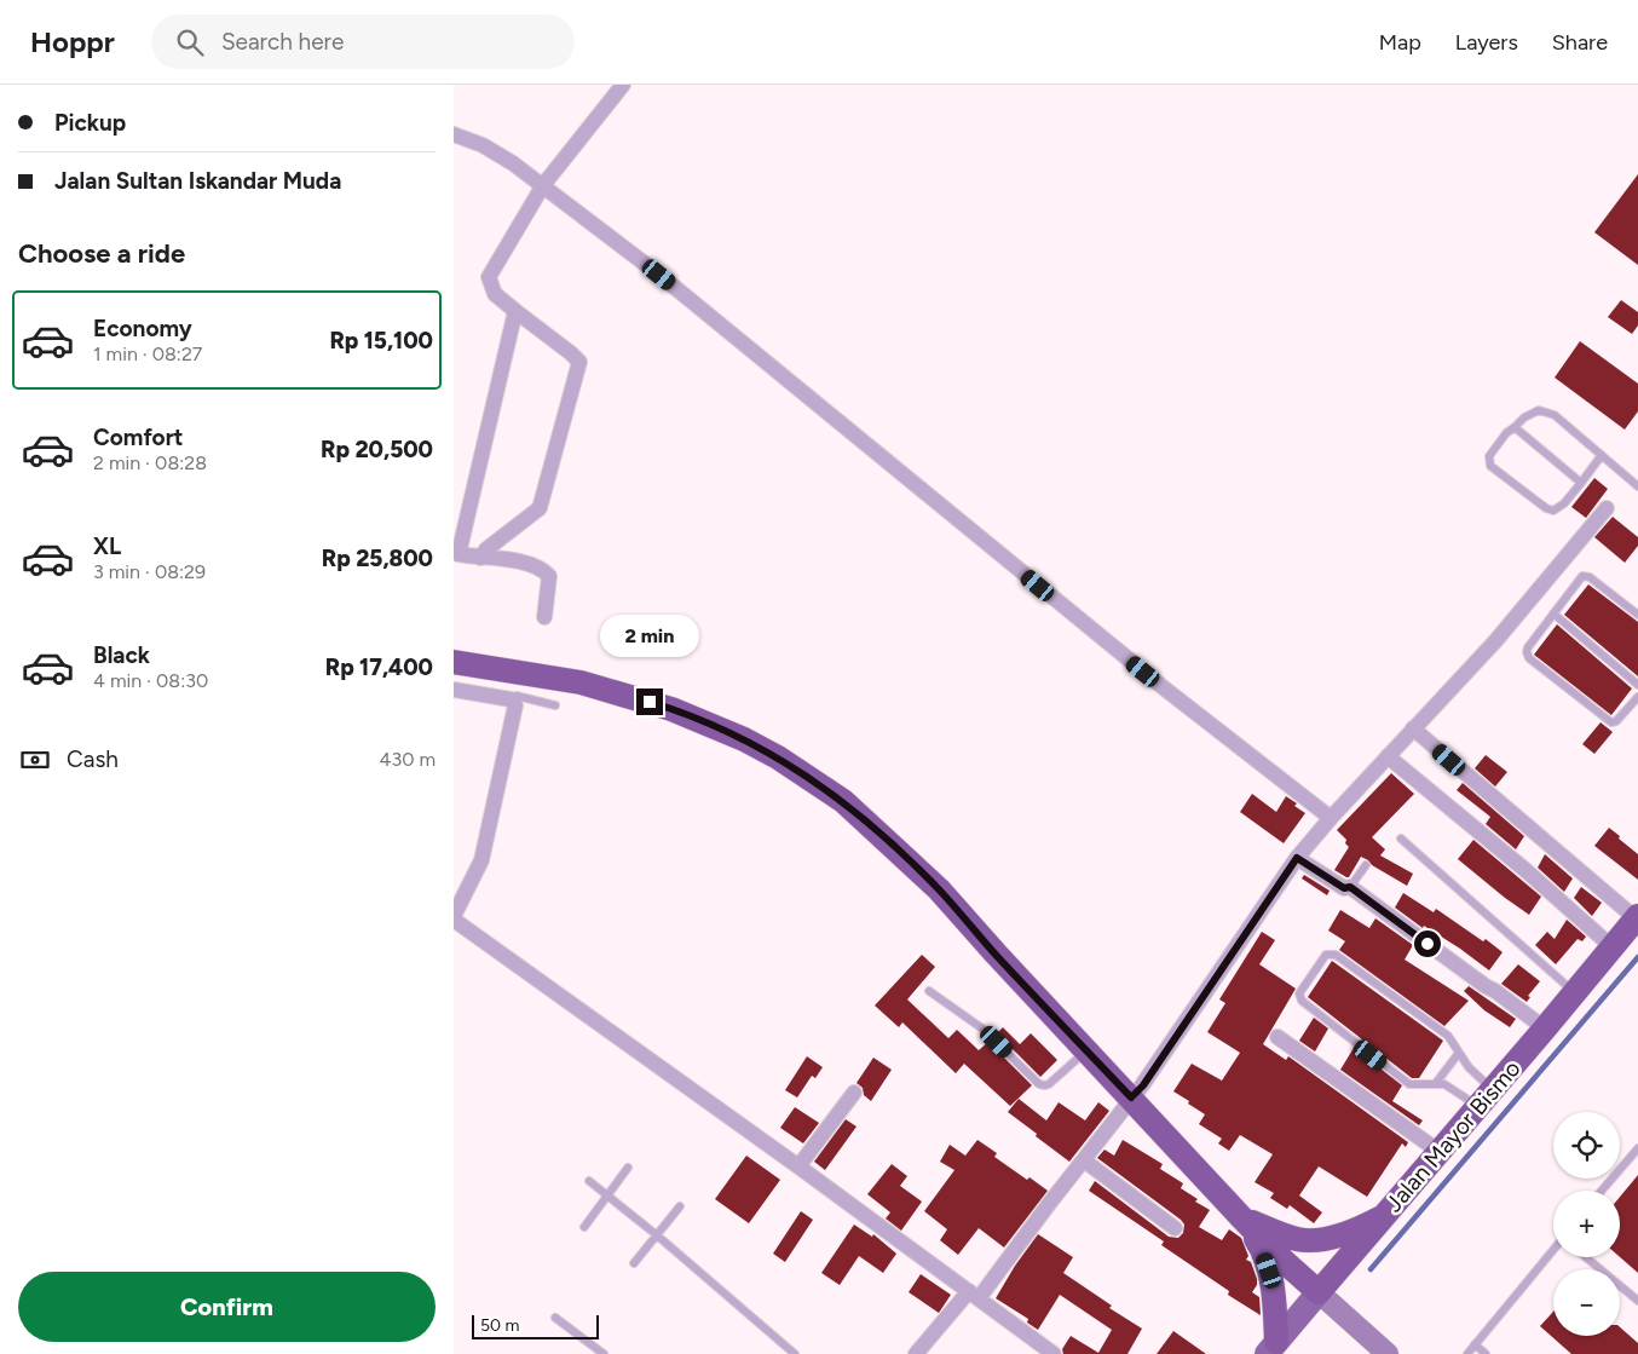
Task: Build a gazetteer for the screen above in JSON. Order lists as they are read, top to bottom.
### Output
{
  "streets": {
    "highway": ["Jalan Mayor Bismo"]
  },
  "scale_bar": "50 m",
  "page": {
    "header": "Hoppr",
    "search": "Search here",
    "nav": ["Map", "Layers", "Share"],
    "banner": ["Pickup", "Jalan Sultan Iskandar Muda"],
    "heading": "Choose a ride",
    "list": [
      {
        "name": "Economy",
        "note": "1 min · 08:27",
        "value": "Rp 15,100"
      },
      {
        "name": "Comfort",
        "note": "2 min · 08:28",
        "value": "Rp 20,500"
      },
      {
        "name": "XL",
        "note": "3 min · 08:29",
        "value": "Rp 25,800"
      },
      {
        "name": "Black",
        "note": "4 min · 08:30",
        "value": "Rp 17,400"
      }
    ],
    "bubble": "2 min",
    "pay": ["Cash", "430 m"],
    "map_buttons": ["+", "−"],
    "buttons": "Confirm",
    "scale": "50 m"
  }
}
